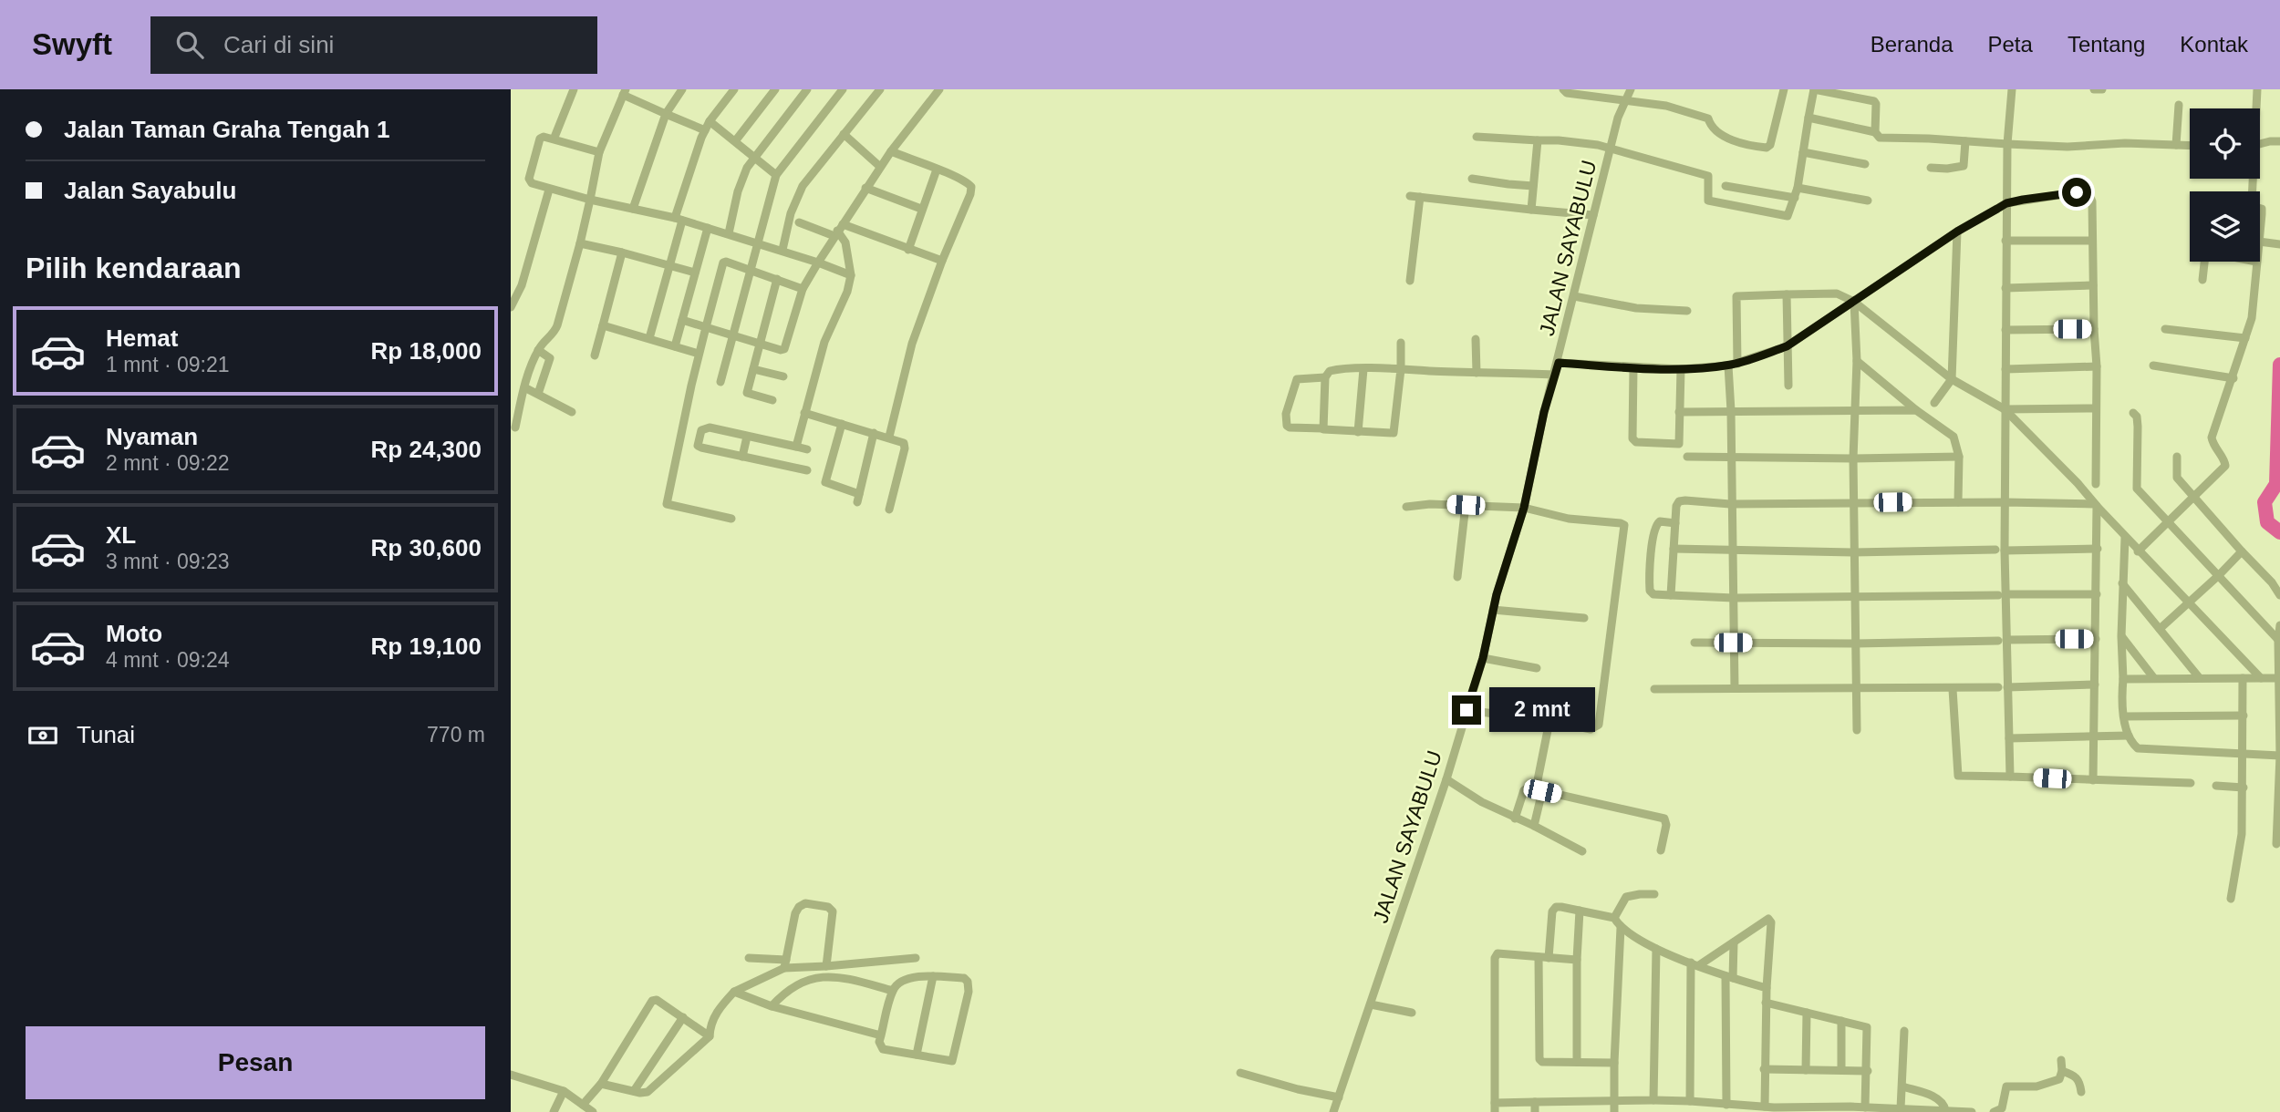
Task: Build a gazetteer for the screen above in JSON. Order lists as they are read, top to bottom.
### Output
{
  "streets": {
    "street": ["JALAN SAYABULU"]
  },
  "page": {
    "header": "Swyft",
    "search": "Cari di sini",
    "nav": [
      "Beranda",
      "Peta",
      "Tentang",
      "Kontak"
    ],
    "banner": ["Jalan Taman Graha Tengah 1", "Jalan Sayabulu"],
    "heading": "Pilih kendaraan",
    "list": [
      {
        "name": "Hemat",
        "note": "1 mnt · 09:21",
        "value": "Rp 18,000"
      },
      {
        "name": "Nyaman",
        "note": "2 mnt · 09:22",
        "value": "Rp 24,300"
      },
      {
        "name": "XL",
        "note": "3 mnt · 09:23",
        "value": "Rp 30,600"
      },
      {
        "name": "Moto",
        "note": "4 mnt · 09:24",
        "value": "Rp 19,100"
      }
    ],
    "bubble": "2 mnt",
    "pay": ["Tunai", "770 m"],
    "buttons": "Pesan"
  }
}
